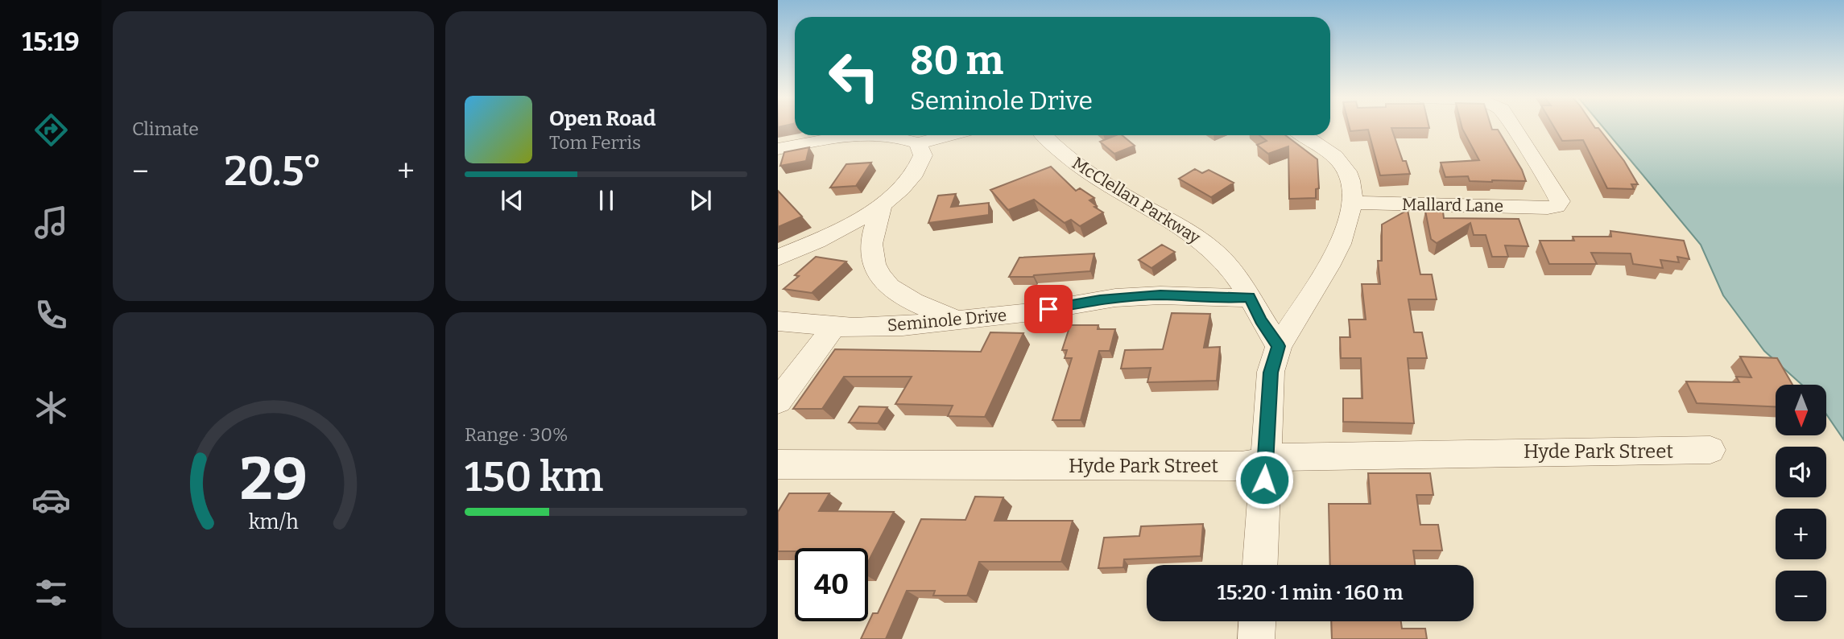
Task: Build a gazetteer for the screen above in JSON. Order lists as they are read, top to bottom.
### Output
{
  "streets": {
    "street": [
      "McClellan Parkway",
      "Mallard Lane",
      "Seminole Drive",
      "Hyde Park Street"
    ]
  },
  "crossings": [
    ["McClellan Parkway", "Seminole Drive"]
  ],
  "north": "bottom",
  "page": {
    "tabs": "15:19",
    "tile": [
      "Climate",
      ["Range · 30%", "150 km"]
    ],
    "turn": ["80 m", "Seminole Drive"],
    "song": ["Open Road", "Tom Ferris"],
    "heat": ["−", "20.5°", "+"],
    "map_buttons": ["+", "−"],
    "limit": "40",
    "trip": "15:20 · 1 min · 160 m",
    "gauge": ["29", "km/h"]
  }
}
